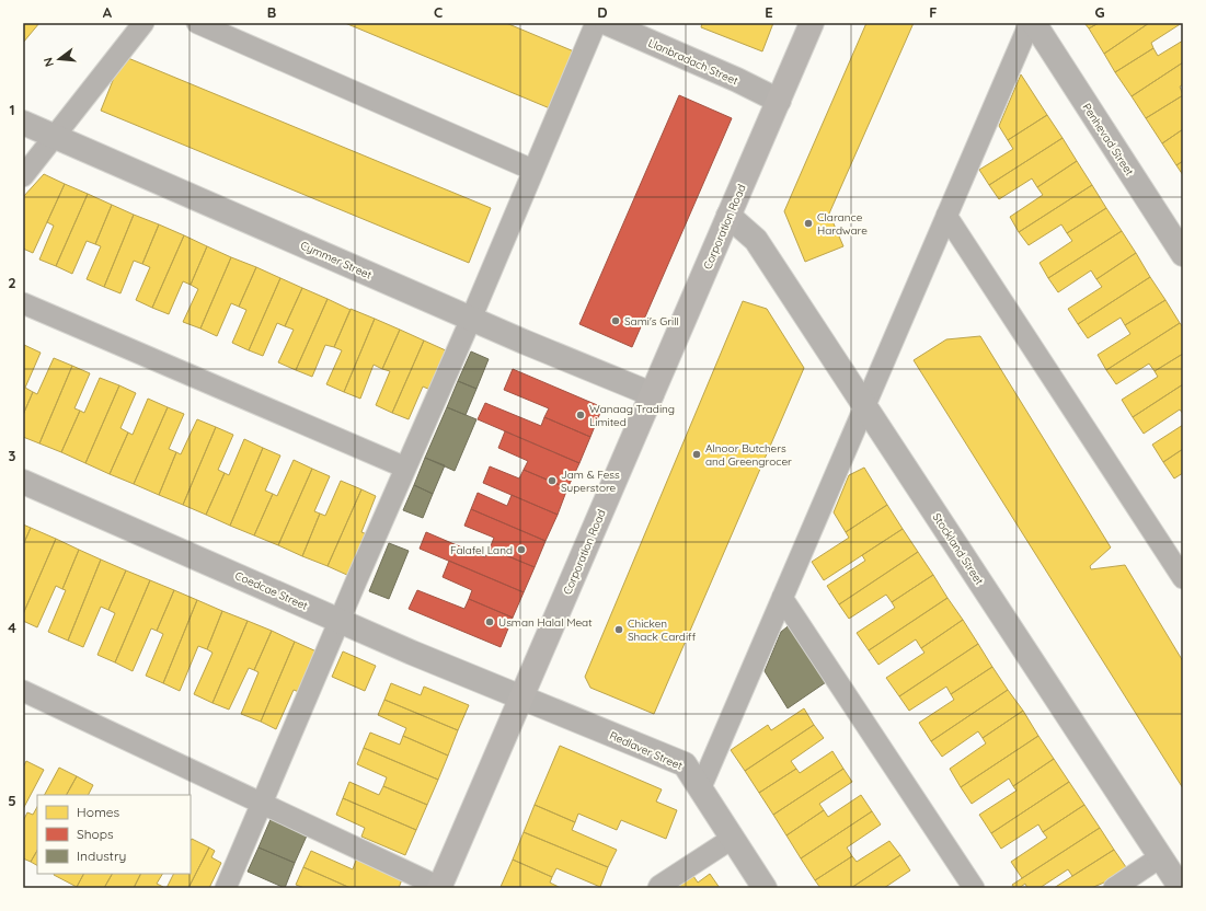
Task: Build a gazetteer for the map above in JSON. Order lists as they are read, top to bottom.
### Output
{
  "streets": {
    "main road": ["Corporation Road"],
    "street": [
      "Llanbradach Street",
      "Penhevad Street",
      "Cymmer Street",
      "Stockland Street",
      "Coedcae Street",
      "Redlaver Street"
    ]
  },
  "crossings": [
    ["Llanbradach Street", "Corporation Road"],
    ["Corporation Road", "Cymmer Street"],
    ["Corporation Road", "Stockland Street"],
    ["Corporation Road", "Coedcae Street"],
    ["Corporation Road", "Redlaver Street"],
    ["Coedcae Street", "Redlaver Street"]
  ],
  "places": [
    "Clarance Hardware",
    "Sami's Grill",
    "Wanaag Trading Limited",
    "Alnoor Butchers and Greengrocer",
    "Jam & Fess Superstore",
    "Falafel Land",
    "Usman Halal Meat",
    "Chicken Shack Cardiff"
  ],
  "legend": ["Homes", "Shops", "Industry"],
  "north": "left",
  "grid": {
    "columns": [
      "A",
      "B",
      "C",
      "D",
      "E",
      "F",
      "G"
    ],
    "rows": [
      "1",
      "2",
      "3",
      "4",
      "5"
    ]
  }
}
